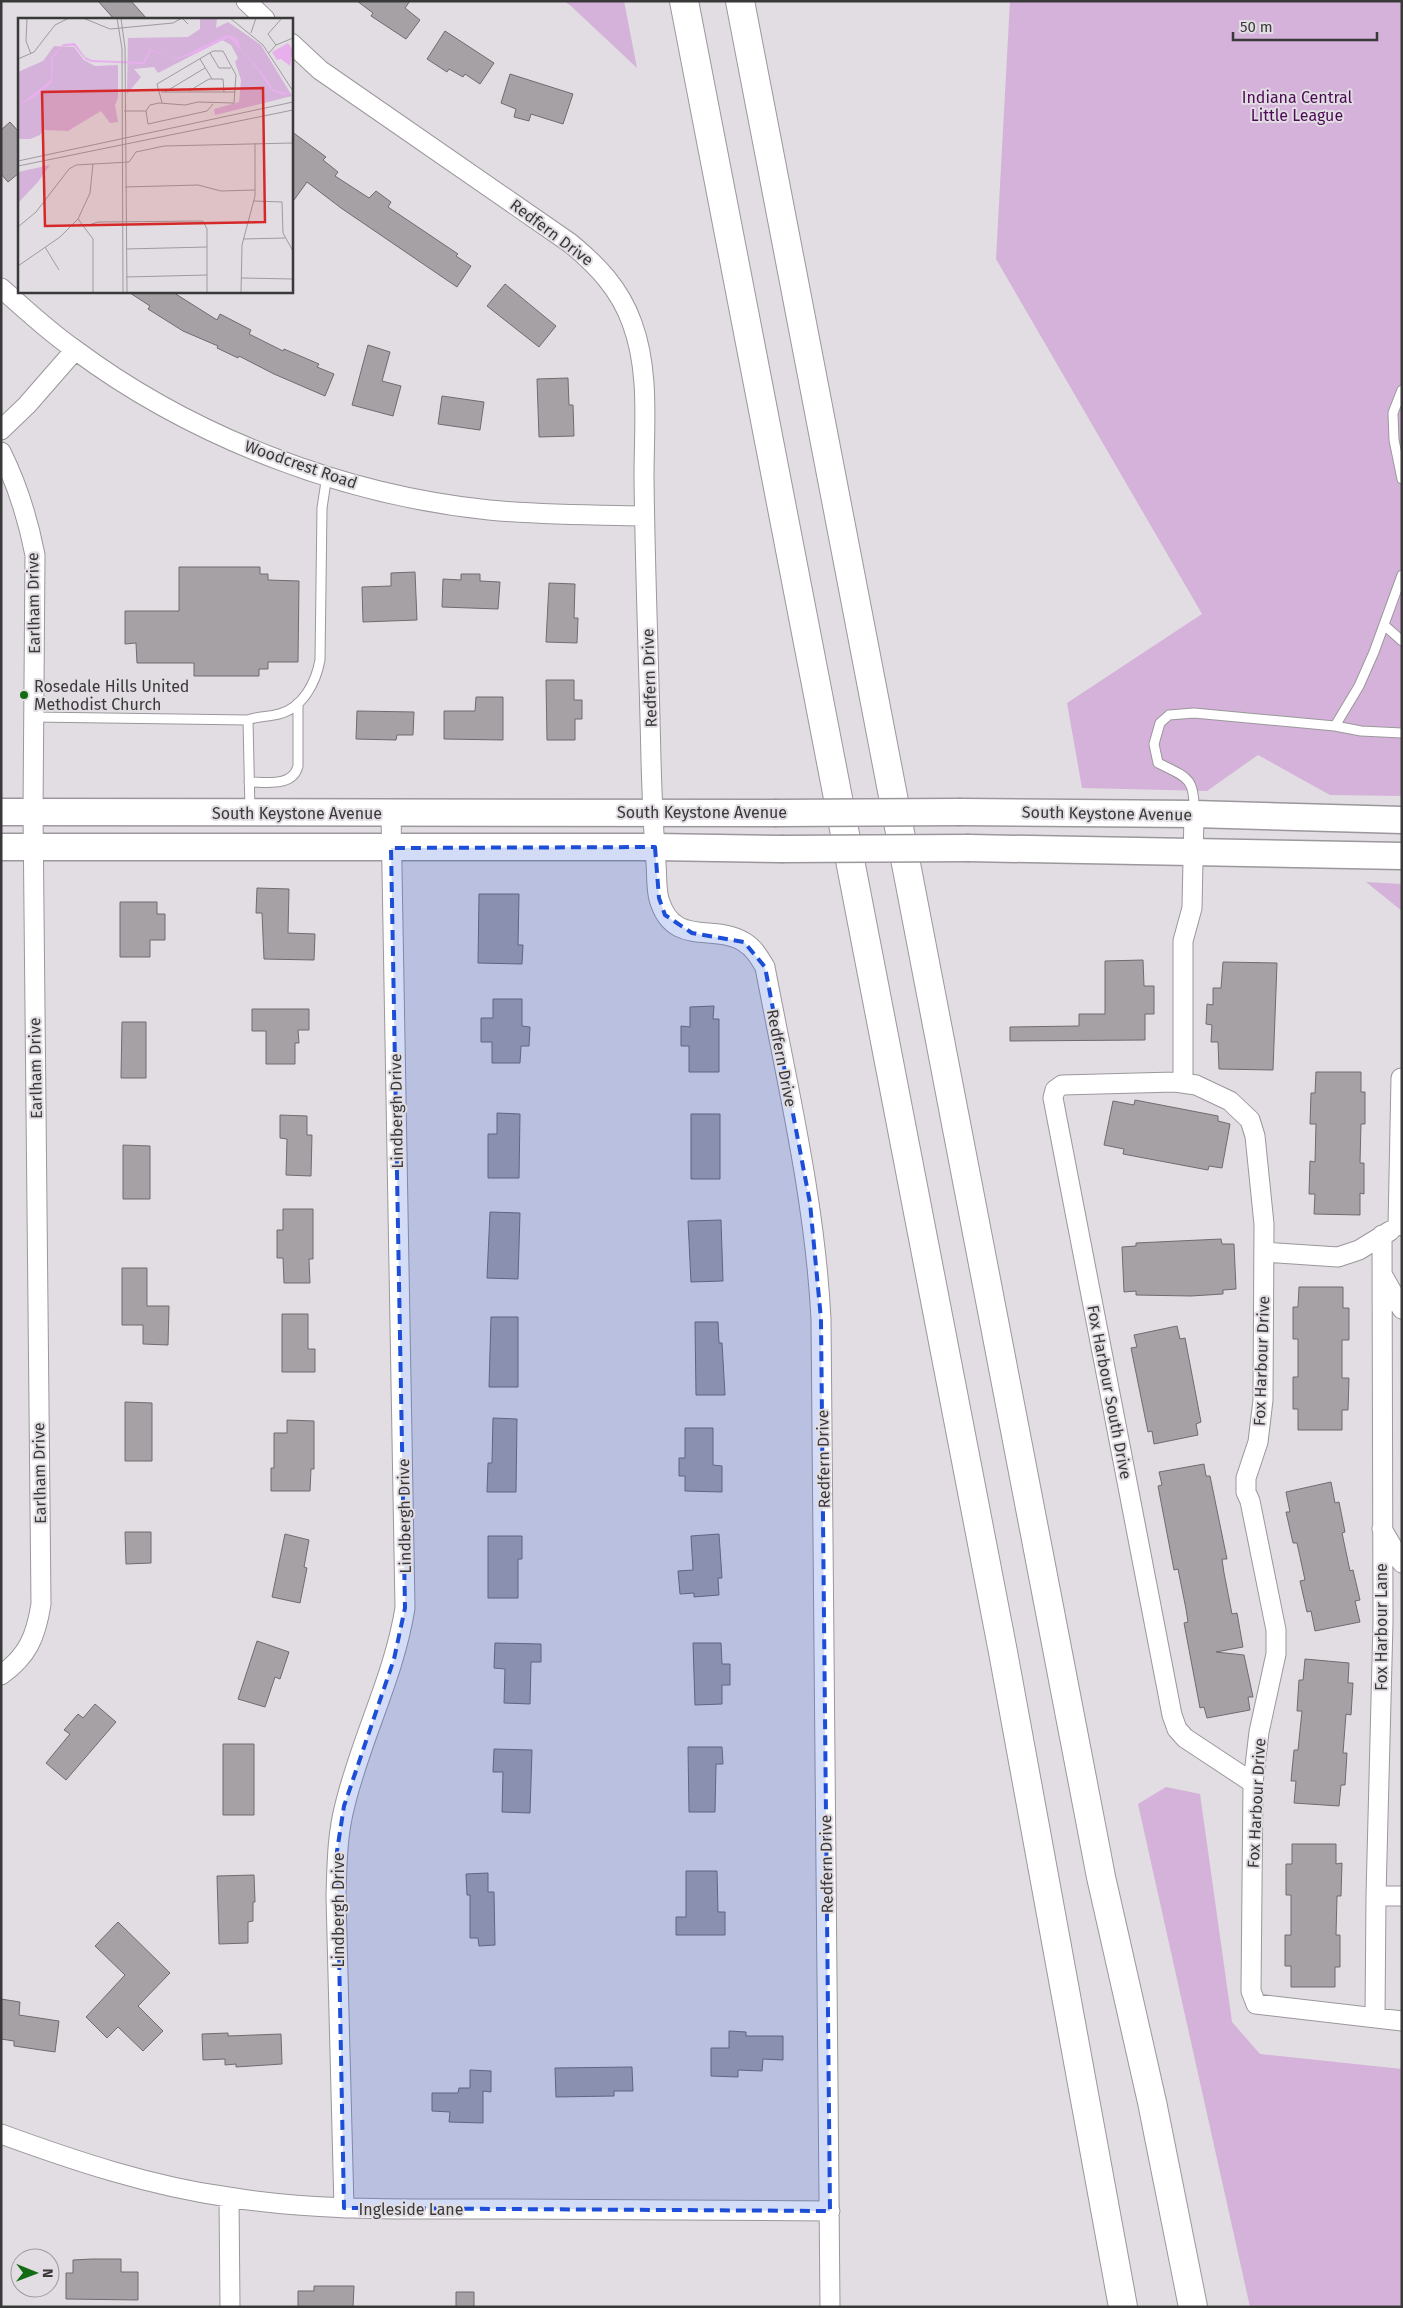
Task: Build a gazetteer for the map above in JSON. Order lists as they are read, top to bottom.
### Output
{
  "streets": {
    "main road": ["South Keystone Avenue"],
    "street": [
      "Redfern Drive",
      "Woodcrest Road",
      "Earlham Drive",
      "Lindbergh Drive",
      "Fox Harbour Drive",
      "Fox Harbour South Drive",
      "Fox Harbour Lane",
      "Ingleside Lane"
    ]
  },
  "crossings": [
    ["Redfern Drive", "Woodcrest Road"],
    ["Redfern Drive", "South Keystone Avenue"],
    ["Redfern Drive", "Ingleside Lane"],
    ["Earlham Drive", "South Keystone Avenue"],
    ["South Keystone Avenue", "Lindbergh Drive"],
    ["Lindbergh Drive", "Ingleside Lane"],
    ["Fox Harbour Drive", "Fox Harbour South Drive"],
    ["Fox Harbour Drive", "Fox Harbour Lane"]
  ],
  "parks": ["Indiana Central Little League"],
  "places": ["Rosedale Hills United Methodist Church"],
  "scale_bar": "50 m",
  "north": "right"
}
